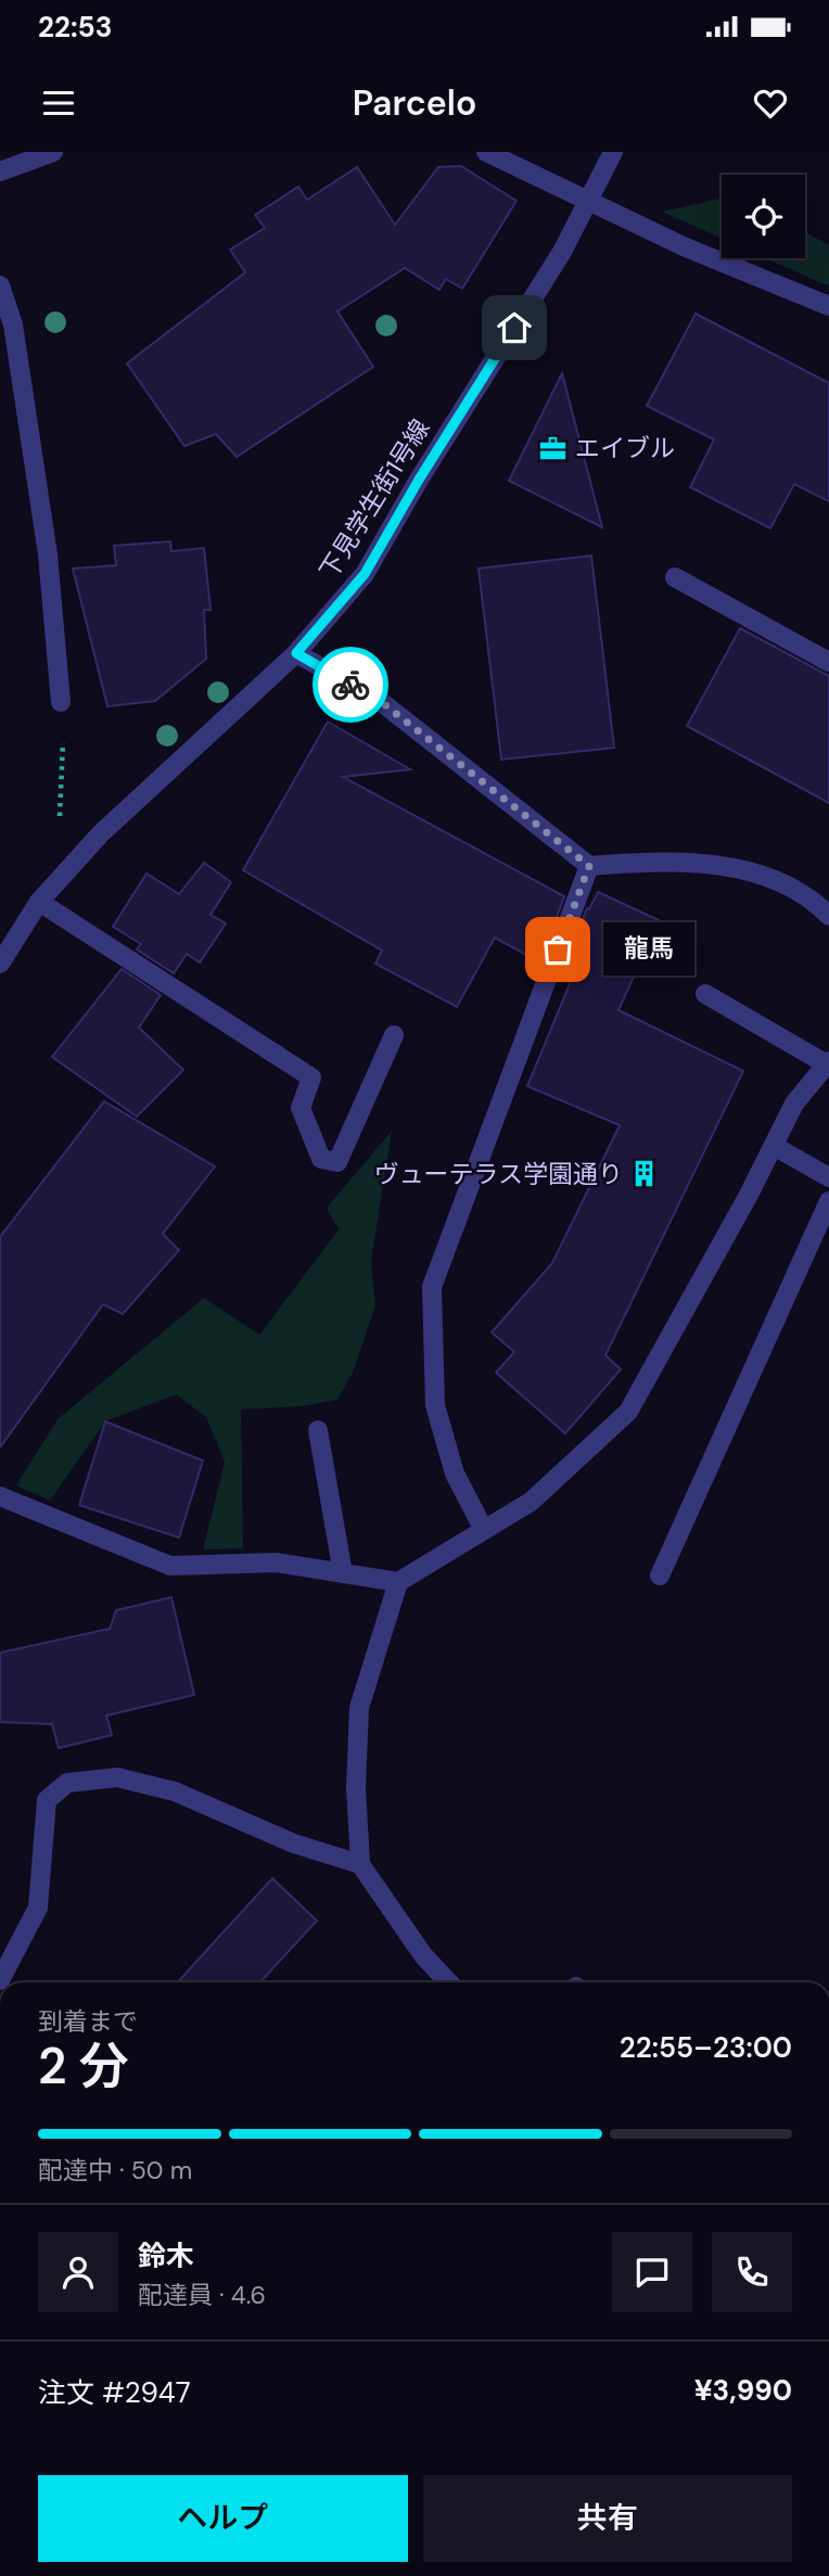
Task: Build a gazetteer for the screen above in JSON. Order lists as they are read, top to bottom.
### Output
{
  "streets": {
    "street": ["下見学生街1号線"]
  },
  "places": {
    "office": ["エイブル"],
    "other": ["龍馬"],
    "building": ["ヴューテラス学園通り"]
  },
  "page": {
    "status": "22:53",
    "header": "Parcelo",
    "bubble": "龍馬",
    "heading": ["2 分", "到着まで", "22:55–23:00"],
    "panel": [
      "鈴木",
      "配達員 · 4.6",
      "注文 #2947",
      "¥3,990"
    ],
    "bar": "配達中 · 50 m",
    "buttons": ["ヘルプ", "共有"]
  }
}
